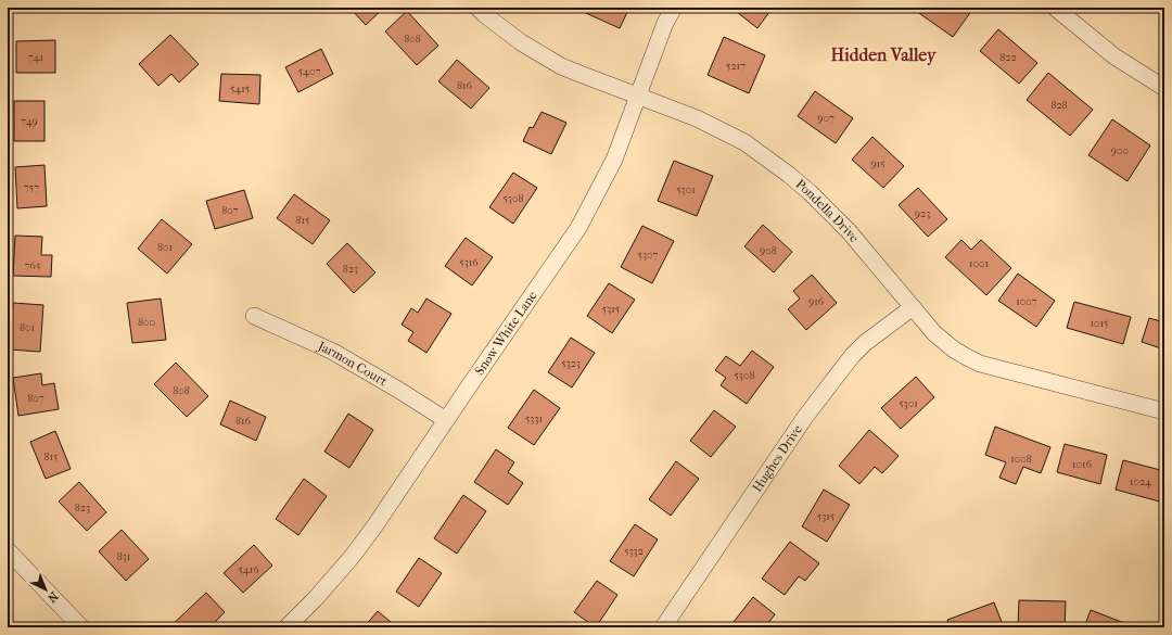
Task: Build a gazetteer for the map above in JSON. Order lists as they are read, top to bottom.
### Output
{
  "streets": {
    "street": [
      "Pondella Drive",
      "Snow White Lane",
      "Jarmon Court",
      "Hughes Drive"
    ]
  },
  "crossings": [
    ["Pondella Drive", "Snow White Lane"],
    ["Pondella Drive", "Hughes Drive"],
    ["Snow White Lane", "Jarmon Court"]
  ],
  "districts": ["Hidden Valley"],
  "house_numbers": [
    "808",
    "741",
    "822",
    "5217",
    "5407",
    "816",
    "5415",
    "828",
    "907",
    "749",
    "900",
    "915",
    "757",
    "5301",
    "5308",
    "807",
    "923",
    "815",
    "801",
    "908",
    "5307",
    "5316",
    "1001",
    "765",
    "823",
    "916",
    "1007",
    "5315",
    "800",
    "1015",
    "801",
    "5323",
    "5308",
    "808",
    "807",
    "5301",
    "5331",
    "816",
    "815",
    "1008",
    "1016",
    "1024",
    "823",
    "5315",
    "5332",
    "831",
    "5416"
  ],
  "north": "bottom right"
}
